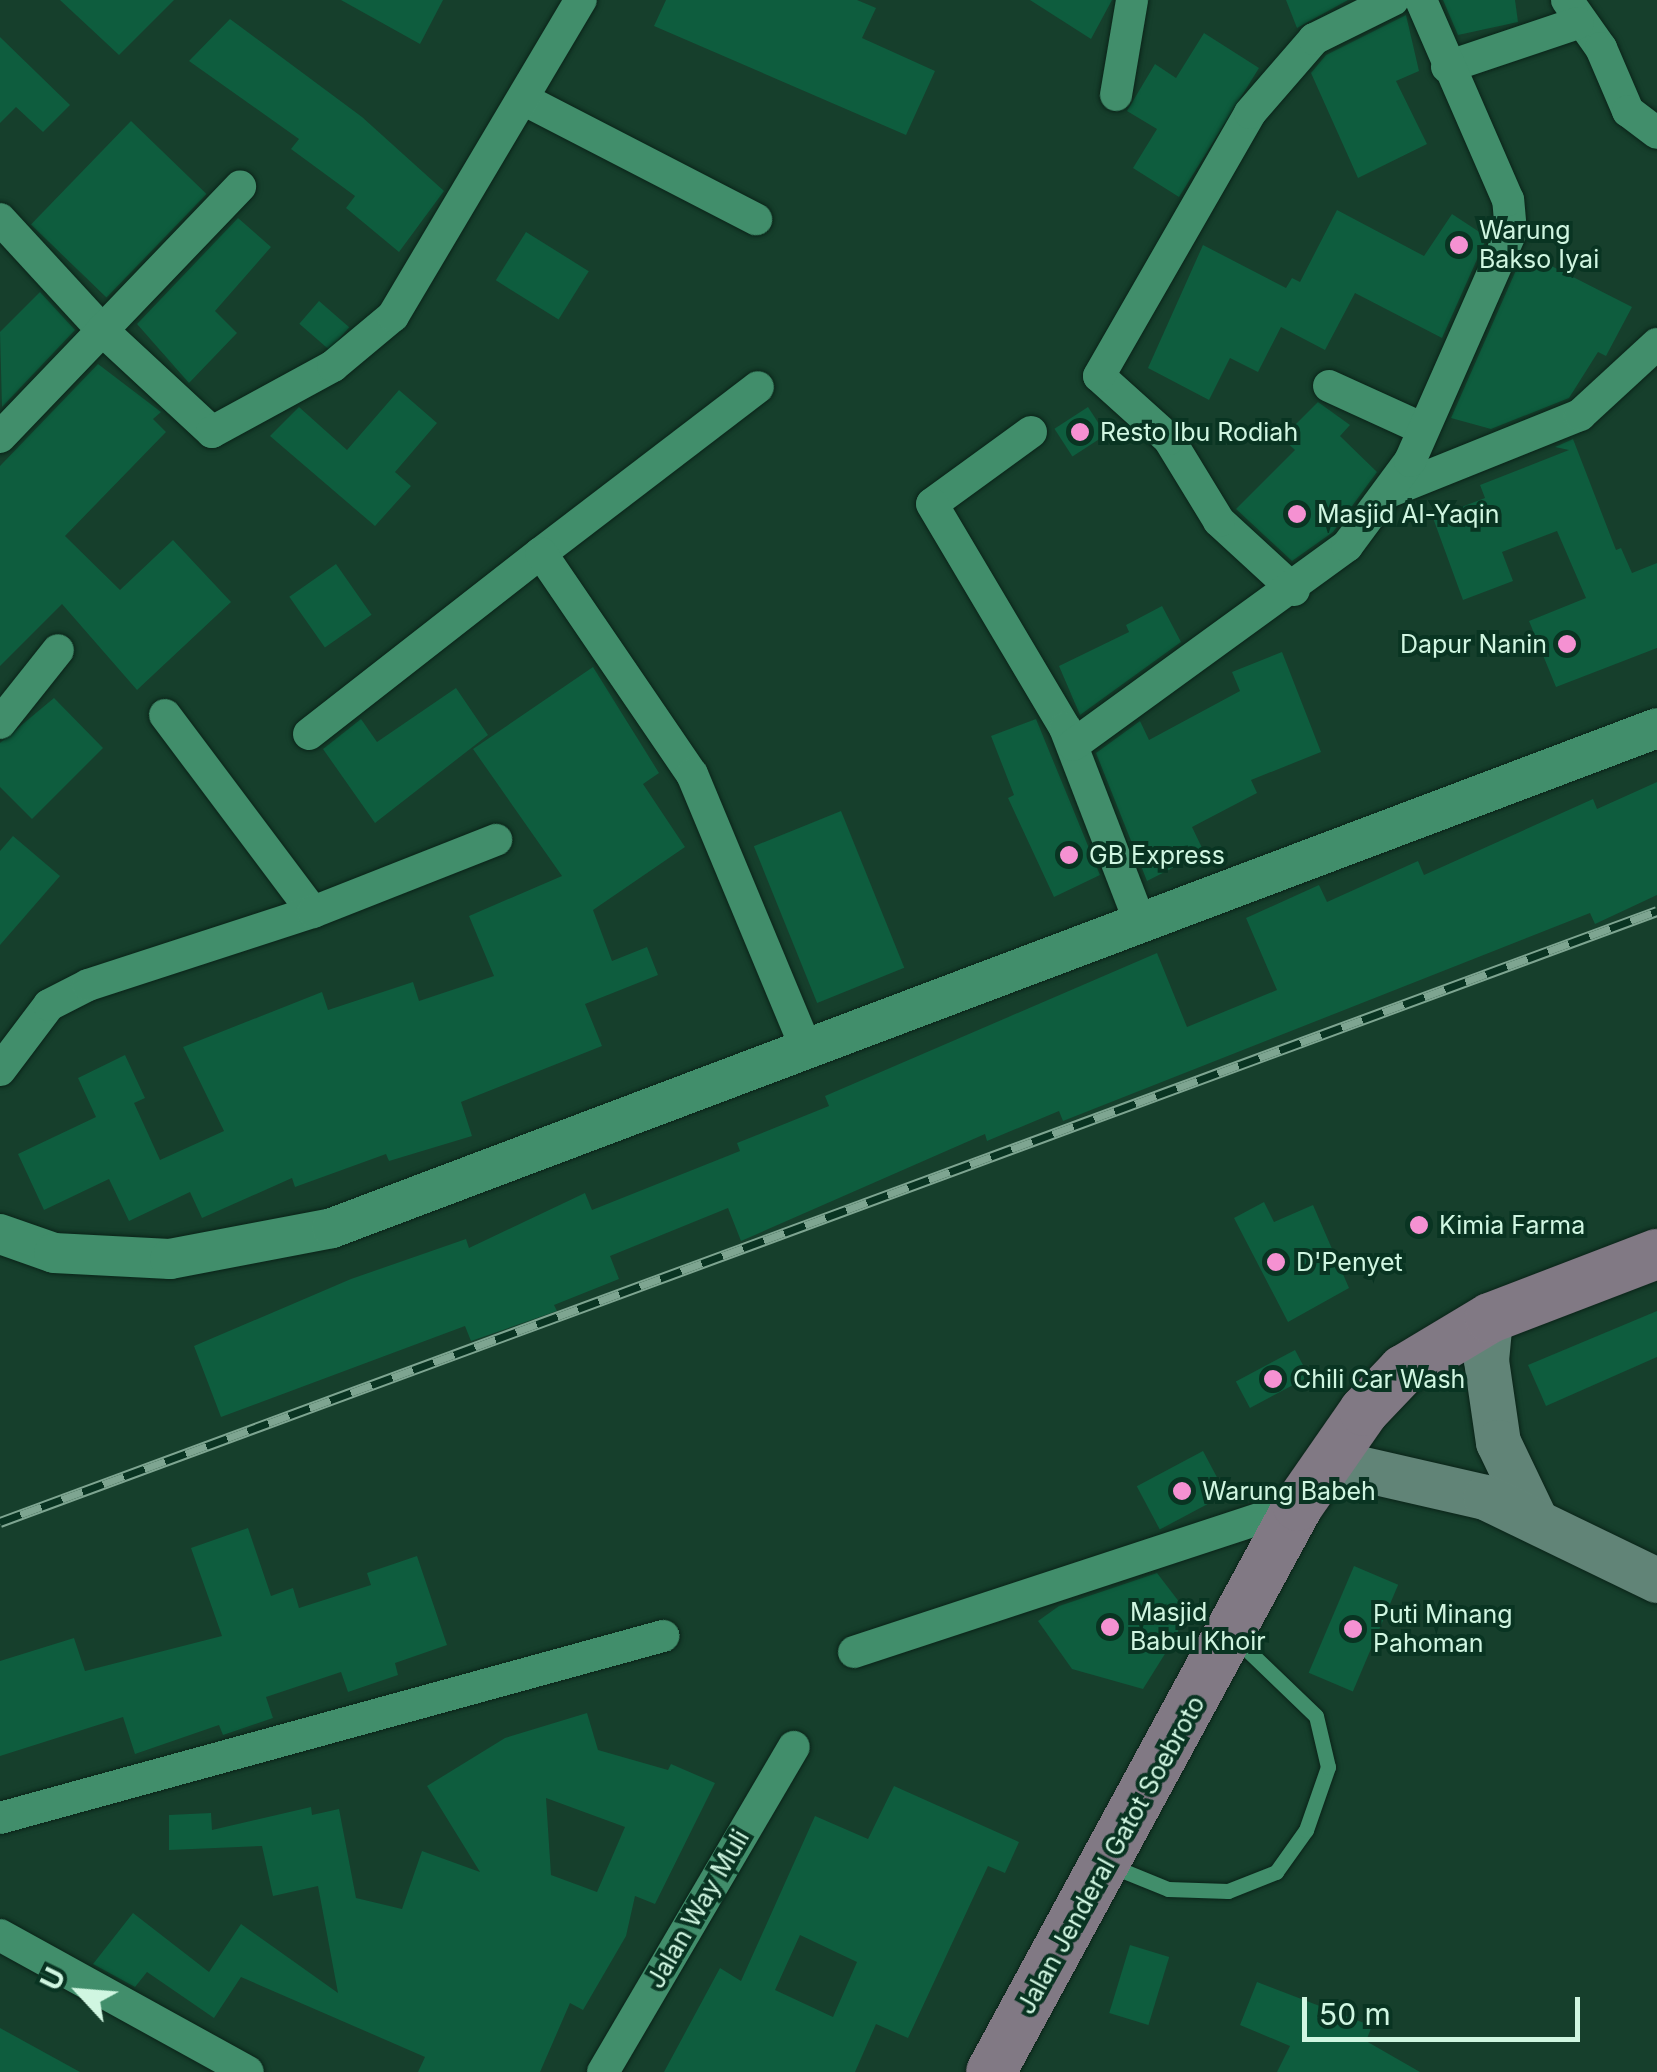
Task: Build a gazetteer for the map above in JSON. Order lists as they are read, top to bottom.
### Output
{
  "streets": {
    "main road": ["Jalan Jenderal Gatot Soebroto"],
    "street": ["Jalan Way Muli"]
  },
  "places": [
    "Warung Bakso Iyai",
    "Resto Ibu Rodiah",
    "Masjid Al-Yaqin",
    "Dapur Nanin",
    "GB Express",
    "Kimia Farma",
    "D'Penyet",
    "Chili Car Wash",
    "Warung Babeh",
    "Masjid Babul Khoir",
    "Puti Minang Pahoman"
  ],
  "scale_bar": "50 m",
  "north": "top left"
}
